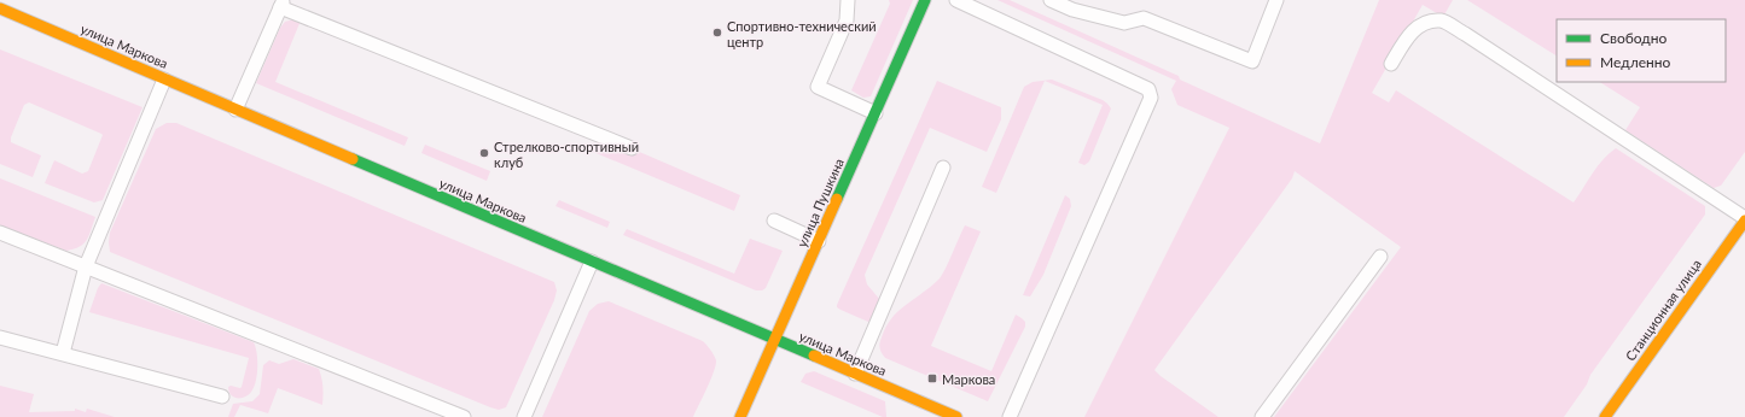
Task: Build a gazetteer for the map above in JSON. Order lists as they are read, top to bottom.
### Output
{
  "streets": {
    "street": ["улица Маркова", "улица Пушкина", "Станционная улица"]
  },
  "crossings": [
    ["улица Маркова", "улица Пушкина"]
  ],
  "places": {
    "other": ["Спортивно-технический центр", "Стрелково-спортивный клуб"],
    "transit": ["Маркова"]
  },
  "legend": ["Свободно", "Медленно"]
}
